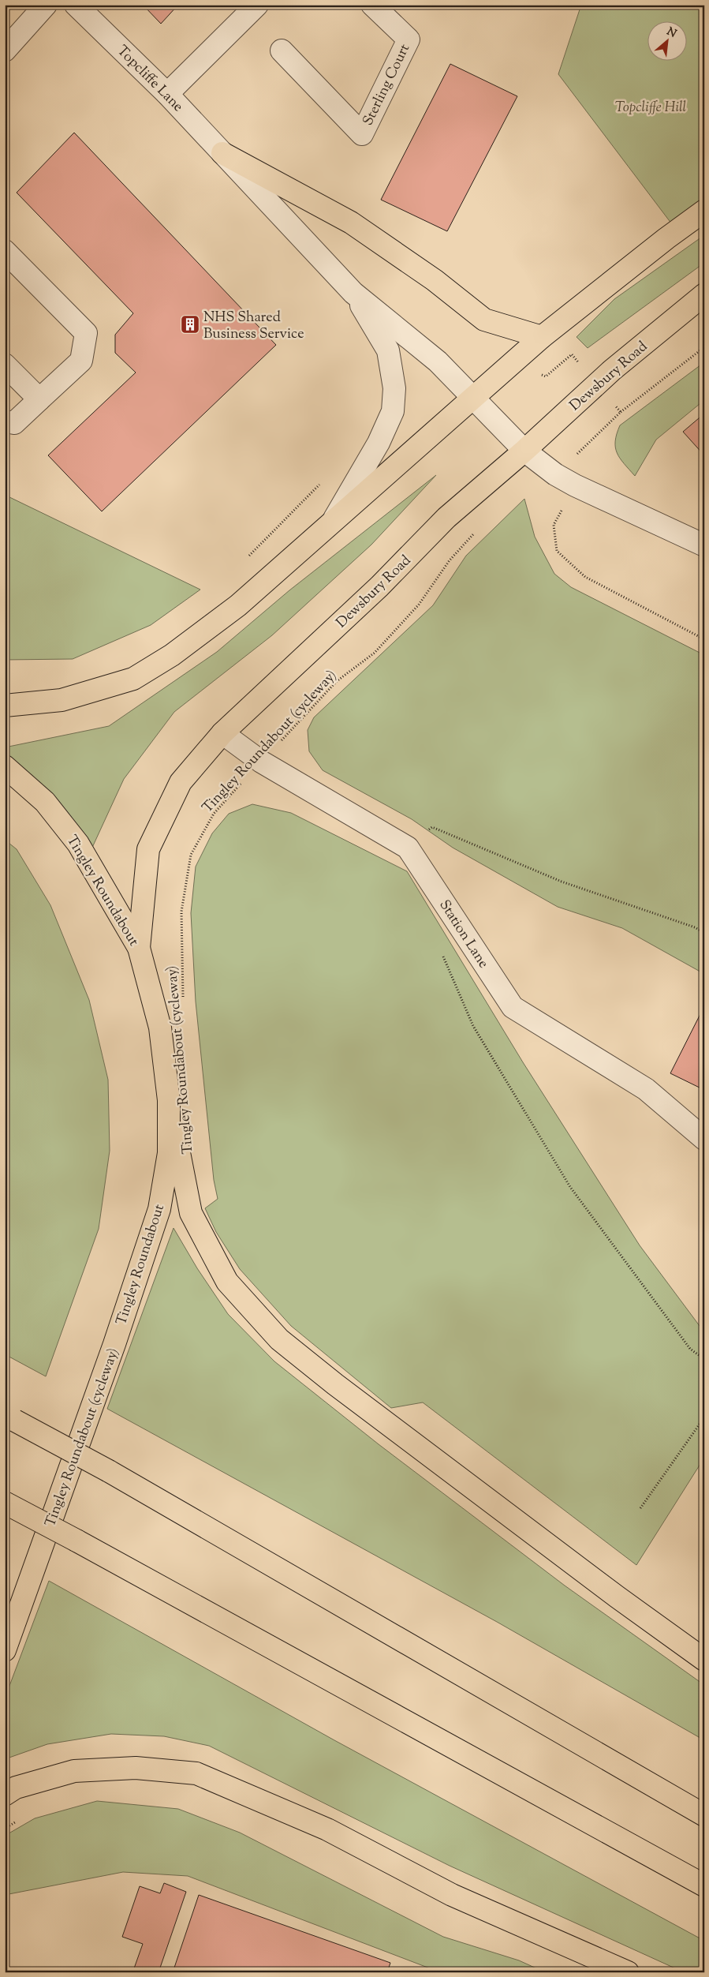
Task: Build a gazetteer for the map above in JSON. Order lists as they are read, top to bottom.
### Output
{
  "streets": {
    "highway": ["Dewsbury Road", "Tingley Roundabout"],
    "street": ["Topcliffe Lane", "Sterling Court", "Station Lane"],
    "path": ["Tingley Roundabout (cycleway)"]
  },
  "crossings": [
    ["Dewsbury Road", "Tingley Roundabout"],
    ["Dewsbury Road", "Station Lane"],
    ["Tingley Roundabout (cycleway)", "Station Lane"]
  ],
  "parks": ["Topcliffe Hill"],
  "places": {
    "building": ["NHS Shared Business Service"]
  },
  "north": "top right"
}
